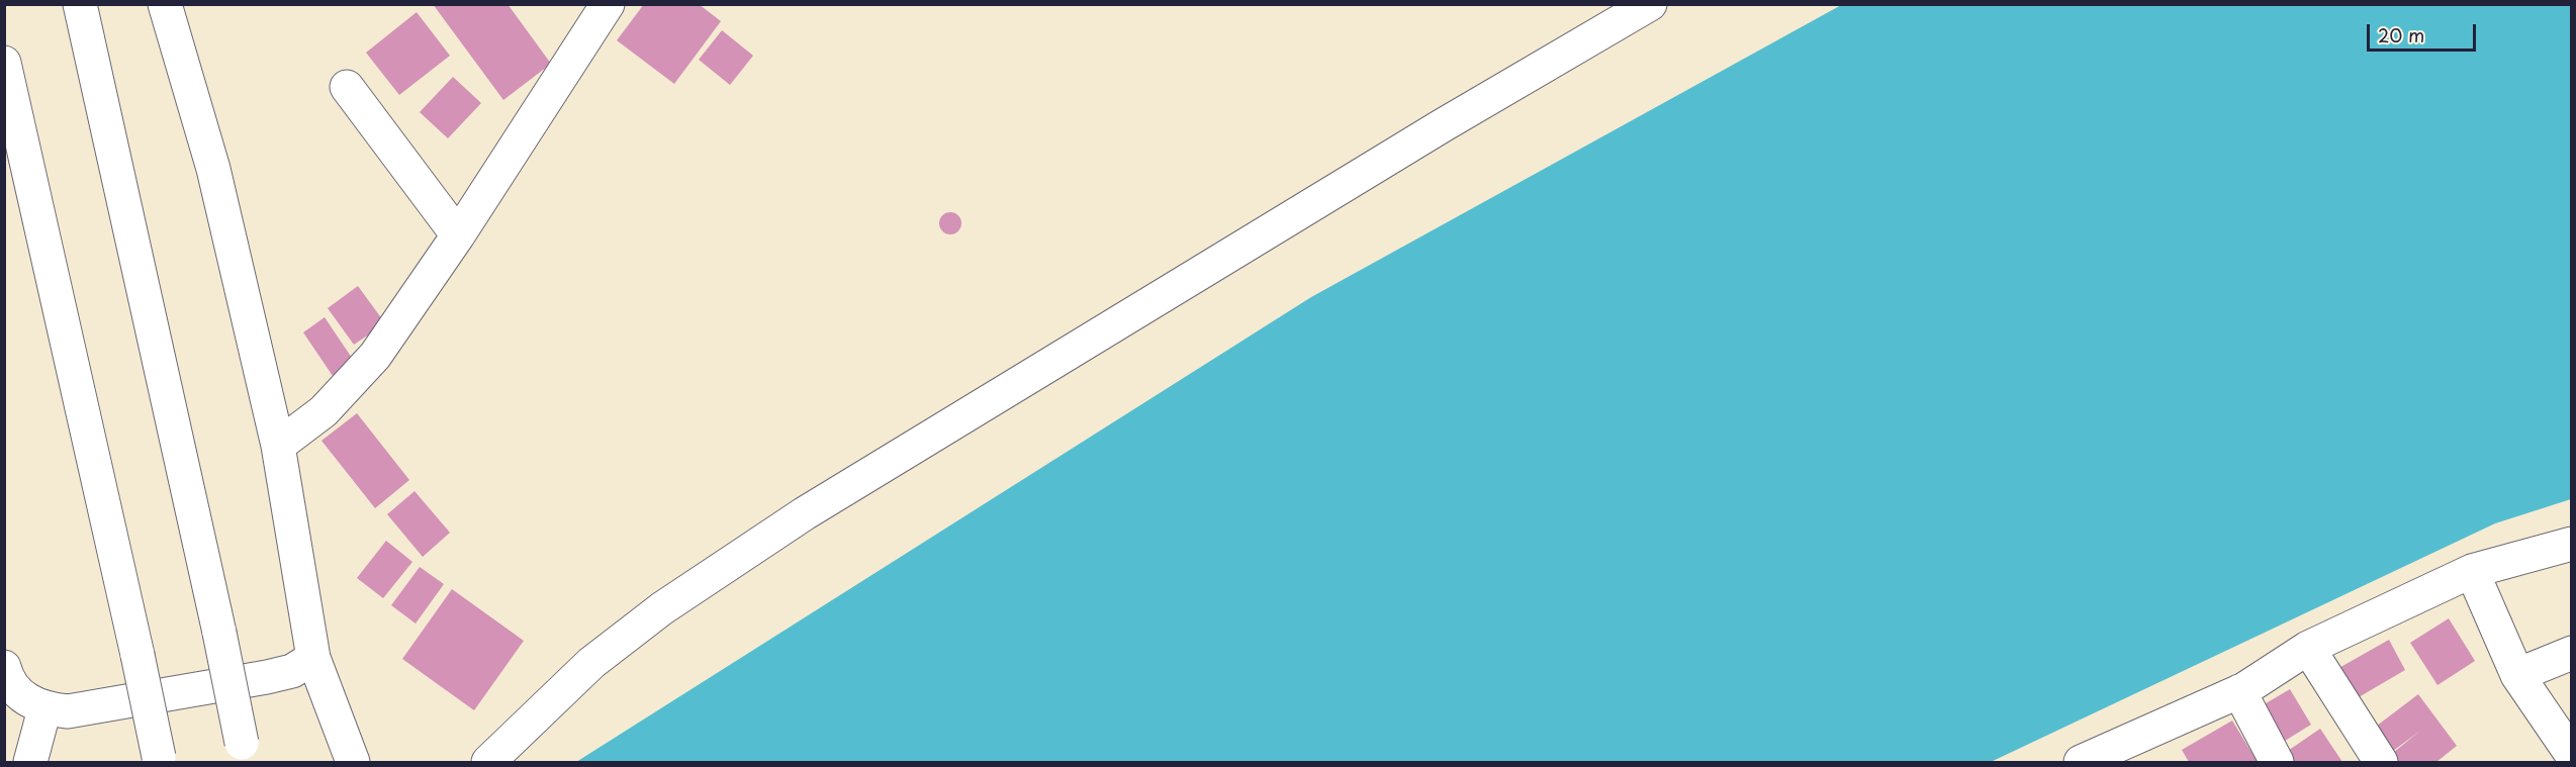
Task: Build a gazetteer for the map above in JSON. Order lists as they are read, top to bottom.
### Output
{
  "scale_bar": "20 m"
}
